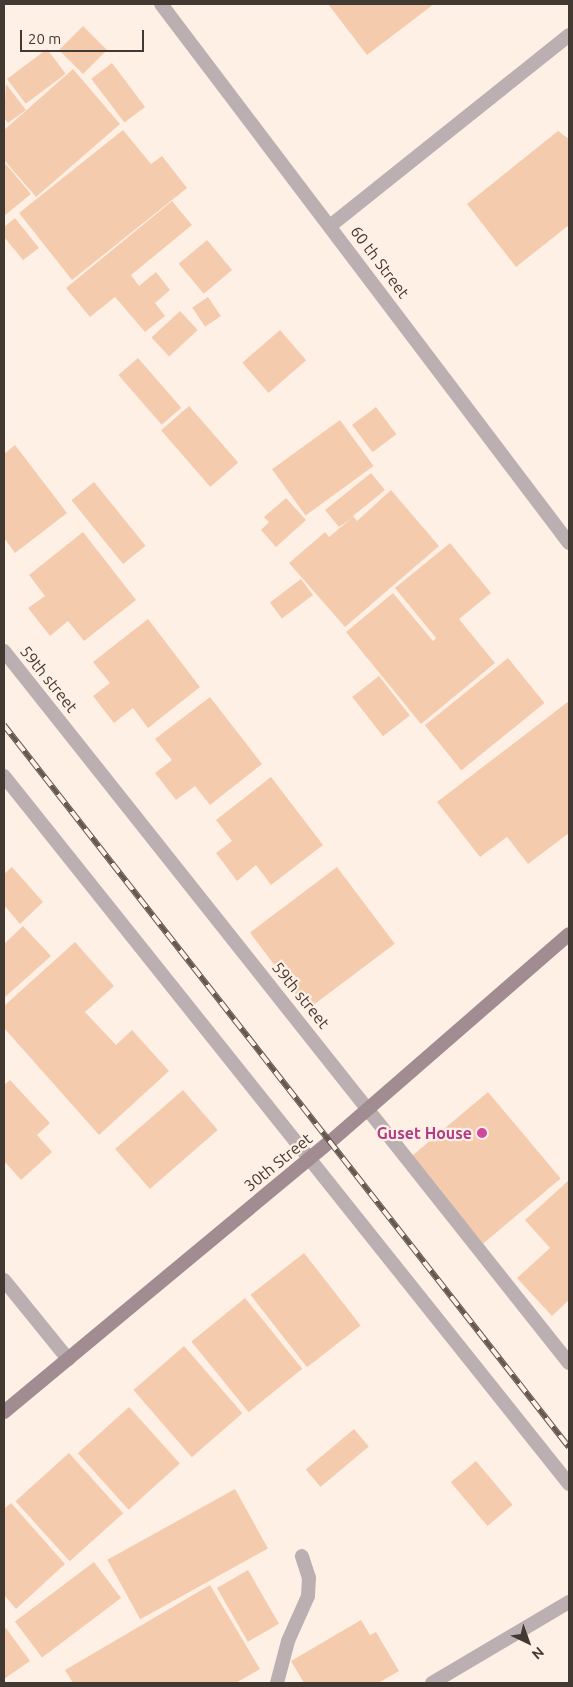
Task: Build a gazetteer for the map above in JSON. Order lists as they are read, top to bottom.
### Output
{
  "streets": {
    "main road": ["30th Street"],
    "street": ["60 th Street", "59th street"]
  },
  "crossings": [
    ["59th street", "30th Street"]
  ],
  "places": ["Guset House"],
  "scale_bar": "20 m",
  "north": "bottom right"
}
